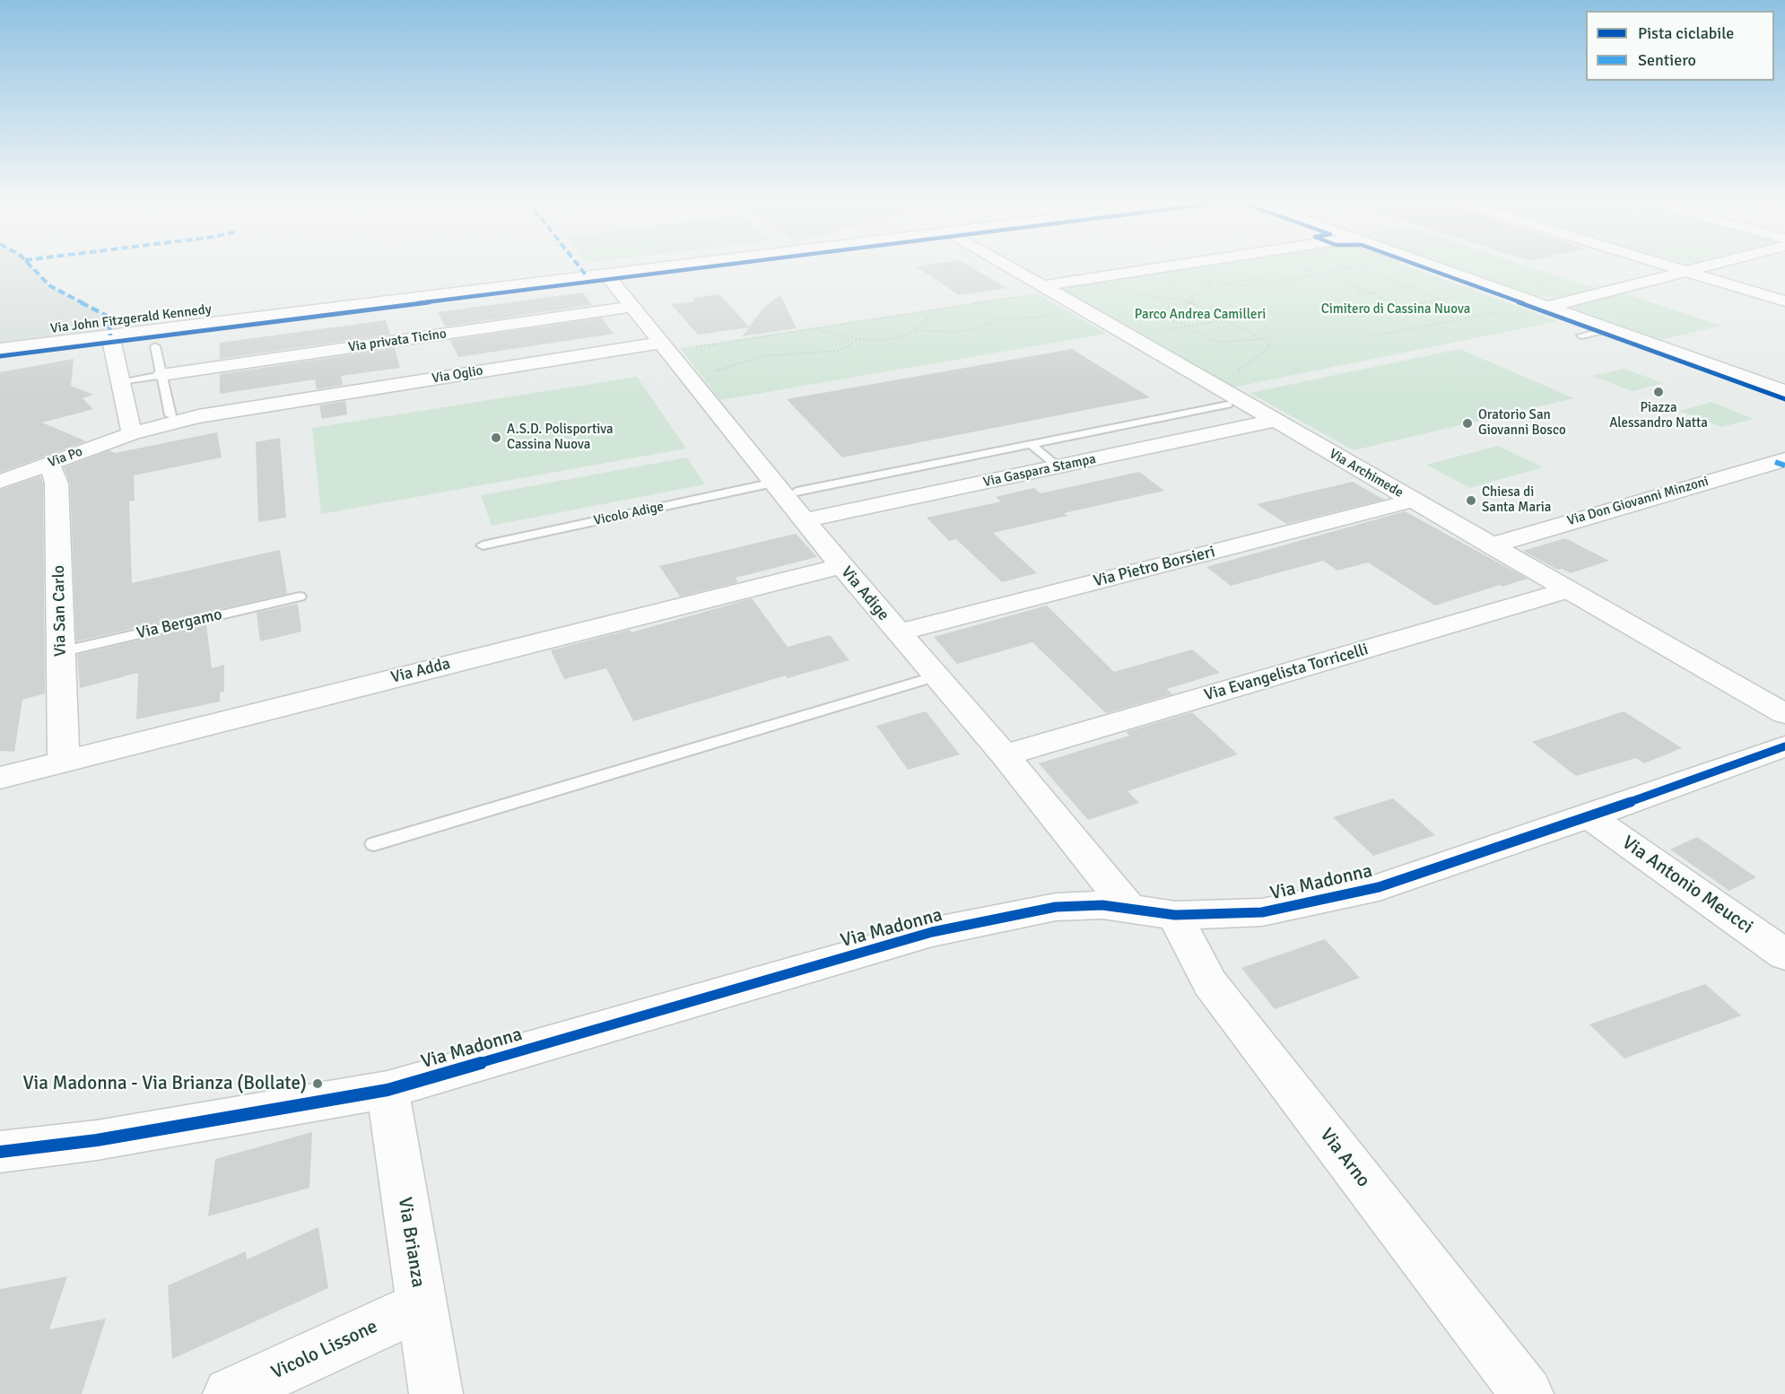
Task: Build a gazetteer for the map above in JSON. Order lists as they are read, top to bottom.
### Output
{
  "streets": {
    "street": [
      "Via John Fitzgerald Kennedy",
      "Via privata Ticino",
      "Via Oglio",
      "Via Po",
      "Via Gaspara Stampa",
      "Via Archimede",
      "Via Don Giovanni Minzoni",
      "Via Pietro Borsieri",
      "Via Adige",
      "Via San Carlo",
      "Via Adda",
      "Via Evangelista Torricelli",
      "Via Madonna",
      "Via Antonio Meucci",
      "Via Arno",
      "Via Brianza",
      "Vicolo Lissone"
    ],
    "lane": ["Vicolo Adige", "Via Bergamo"]
  },
  "crossings": [
    ["Via John Fitzgerald Kennedy", "Via Adige"],
    ["Via privata Ticino", "Via Adige"],
    ["Via Oglio", "Via Po"],
    ["Via Oglio", "Via Adige"],
    ["Via Po", "Via San Carlo"],
    ["Via Gaspara Stampa", "Via Archimede"],
    ["Via Gaspara Stampa", "Via Adige"],
    ["Via Archimede", "Via Don Giovanni Minzoni"],
    ["Via Archimede", "Via Pietro Borsieri"],
    ["Via Archimede", "Via Evangelista Torricelli"],
    ["Vicolo Adige", "Via Adige"],
    ["Via Pietro Borsieri", "Via Adige"],
    ["Via Adige", "Via Adda"],
    ["Via Adige", "Via Evangelista Torricelli"],
    ["Via Adige", "Via Madonna"],
    ["Via San Carlo", "Via Bergamo"],
    ["Via San Carlo", "Via Adda"],
    ["Via Madonna", "Via Antonio Meucci"],
    ["Via Madonna", "Via Arno"],
    ["Via Madonna", "Via Brianza"],
    ["Via Brianza", "Vicolo Lissone"]
  ],
  "parks": ["Cimitero di Cassina Nuova", "Parco Andrea Camilleri"],
  "places": [
    "Piazza Alessandro Natta",
    "Oratorio San Giovanni Bosco",
    "A.S.D. Polisportiva Cassina Nuova",
    "Chiesa di Santa Maria",
    "Via Madonna - Via Brianza (Bollate)"
  ],
  "legend": ["Pista ciclabile", "Sentiero"]
}
